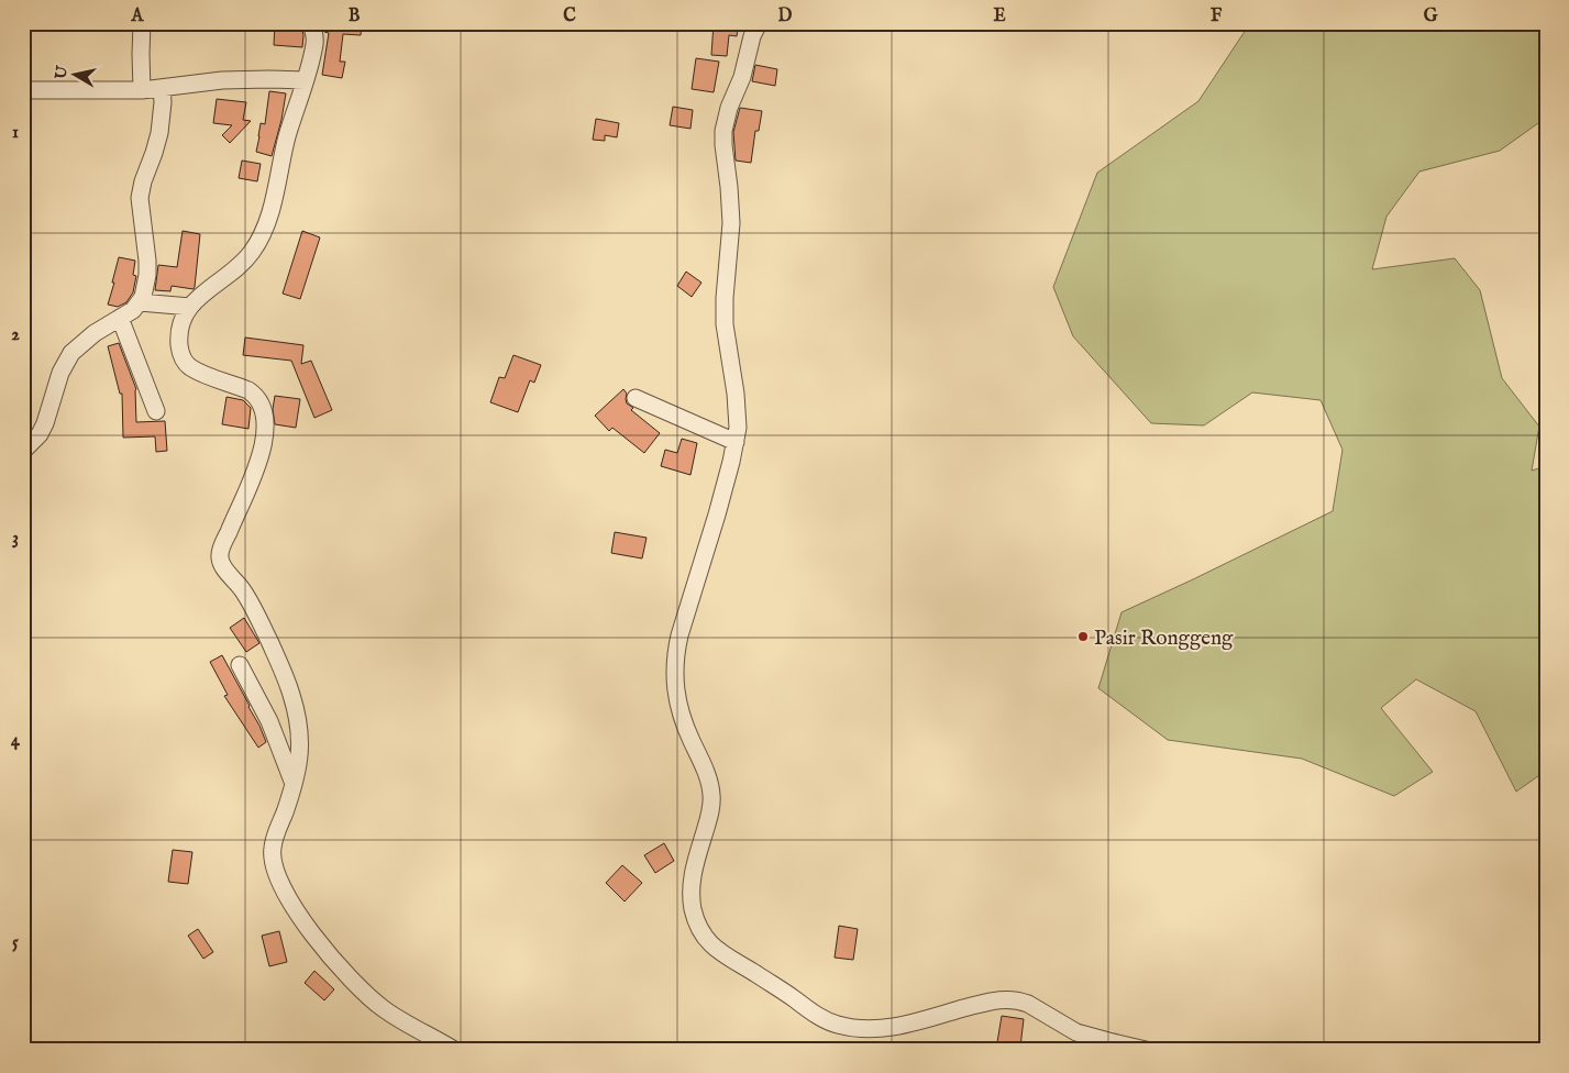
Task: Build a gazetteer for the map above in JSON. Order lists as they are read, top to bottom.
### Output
{
  "places": ["Pasir Ronggeng"],
  "north": "left",
  "grid": {
    "columns": [
      "A",
      "B",
      "C",
      "D",
      "E",
      "F",
      "G"
    ],
    "rows": [
      "1",
      "2",
      "3",
      "4",
      "5"
    ]
  }
}
